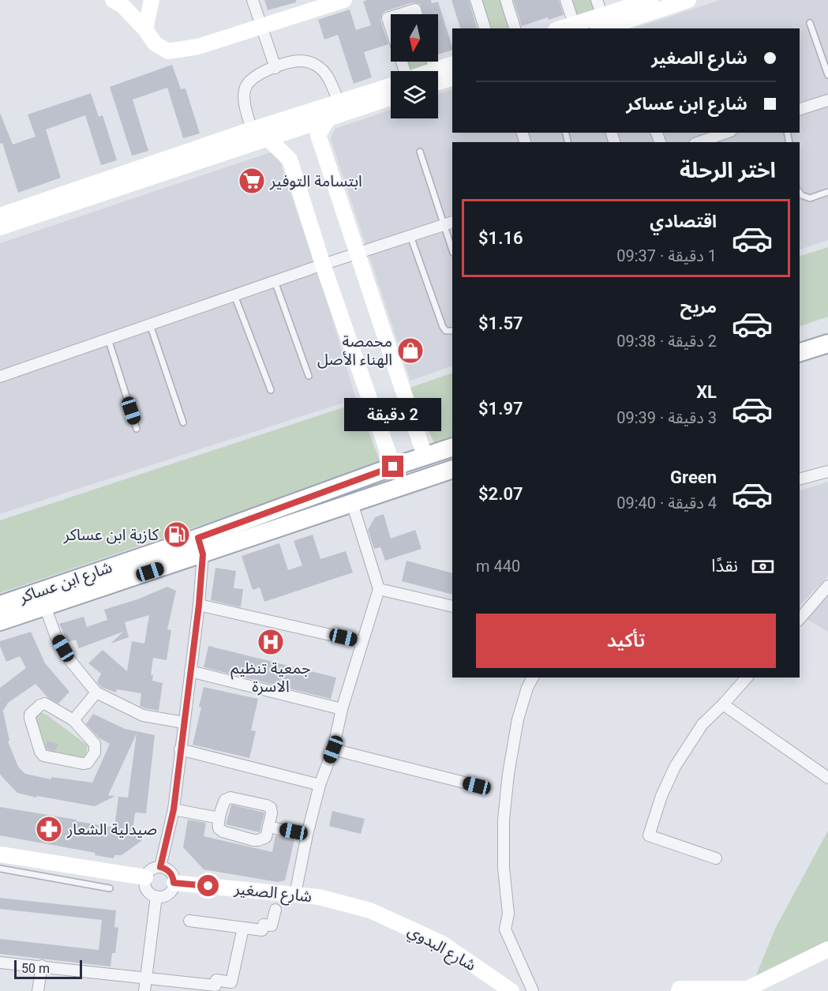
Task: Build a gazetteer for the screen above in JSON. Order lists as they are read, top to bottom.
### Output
{
  "streets": {
    "main road": ["شارع ابن عساكر", "شارع الصغير", "شارع البدوي"]
  },
  "crossings": [
    ["شارع الصغير", "شارع البدوي"]
  ],
  "places": {
    "supermarket": ["ابتسامة التوفير"],
    "shop": ["محمصة الهناء الأصل"],
    "fuel station": ["كازية ابن عساكر"],
    "hospital": ["جمعية تنظيم الاسرة"],
    "pharmacy": ["صيدلية الشعار"]
  },
  "scale_bar": "50 m",
  "north": "bottom",
  "page": {
    "banner": ["شارع الصغير", "شارع ابن عساكر"],
    "heading": "اختر الرحلة",
    "list": [
      {
        "name": "اقتصادي",
        "note": "1 دقيقة · 09:37",
        "value": "$1.16"
      },
      {
        "name": "مريح",
        "note": "2 دقيقة · 09:38",
        "value": "$1.57"
      },
      {
        "name": "XL",
        "note": "3 دقيقة · 09:39",
        "value": "$1.97"
      },
      {
        "name": "Green",
        "note": "4 دقيقة · 09:40",
        "value": "$2.07"
      }
    ],
    "bubble": "2 دقيقة",
    "pay": ["نقدًا", "440 m"],
    "buttons": "تأكيد",
    "scale": "50 m"
  }
}
